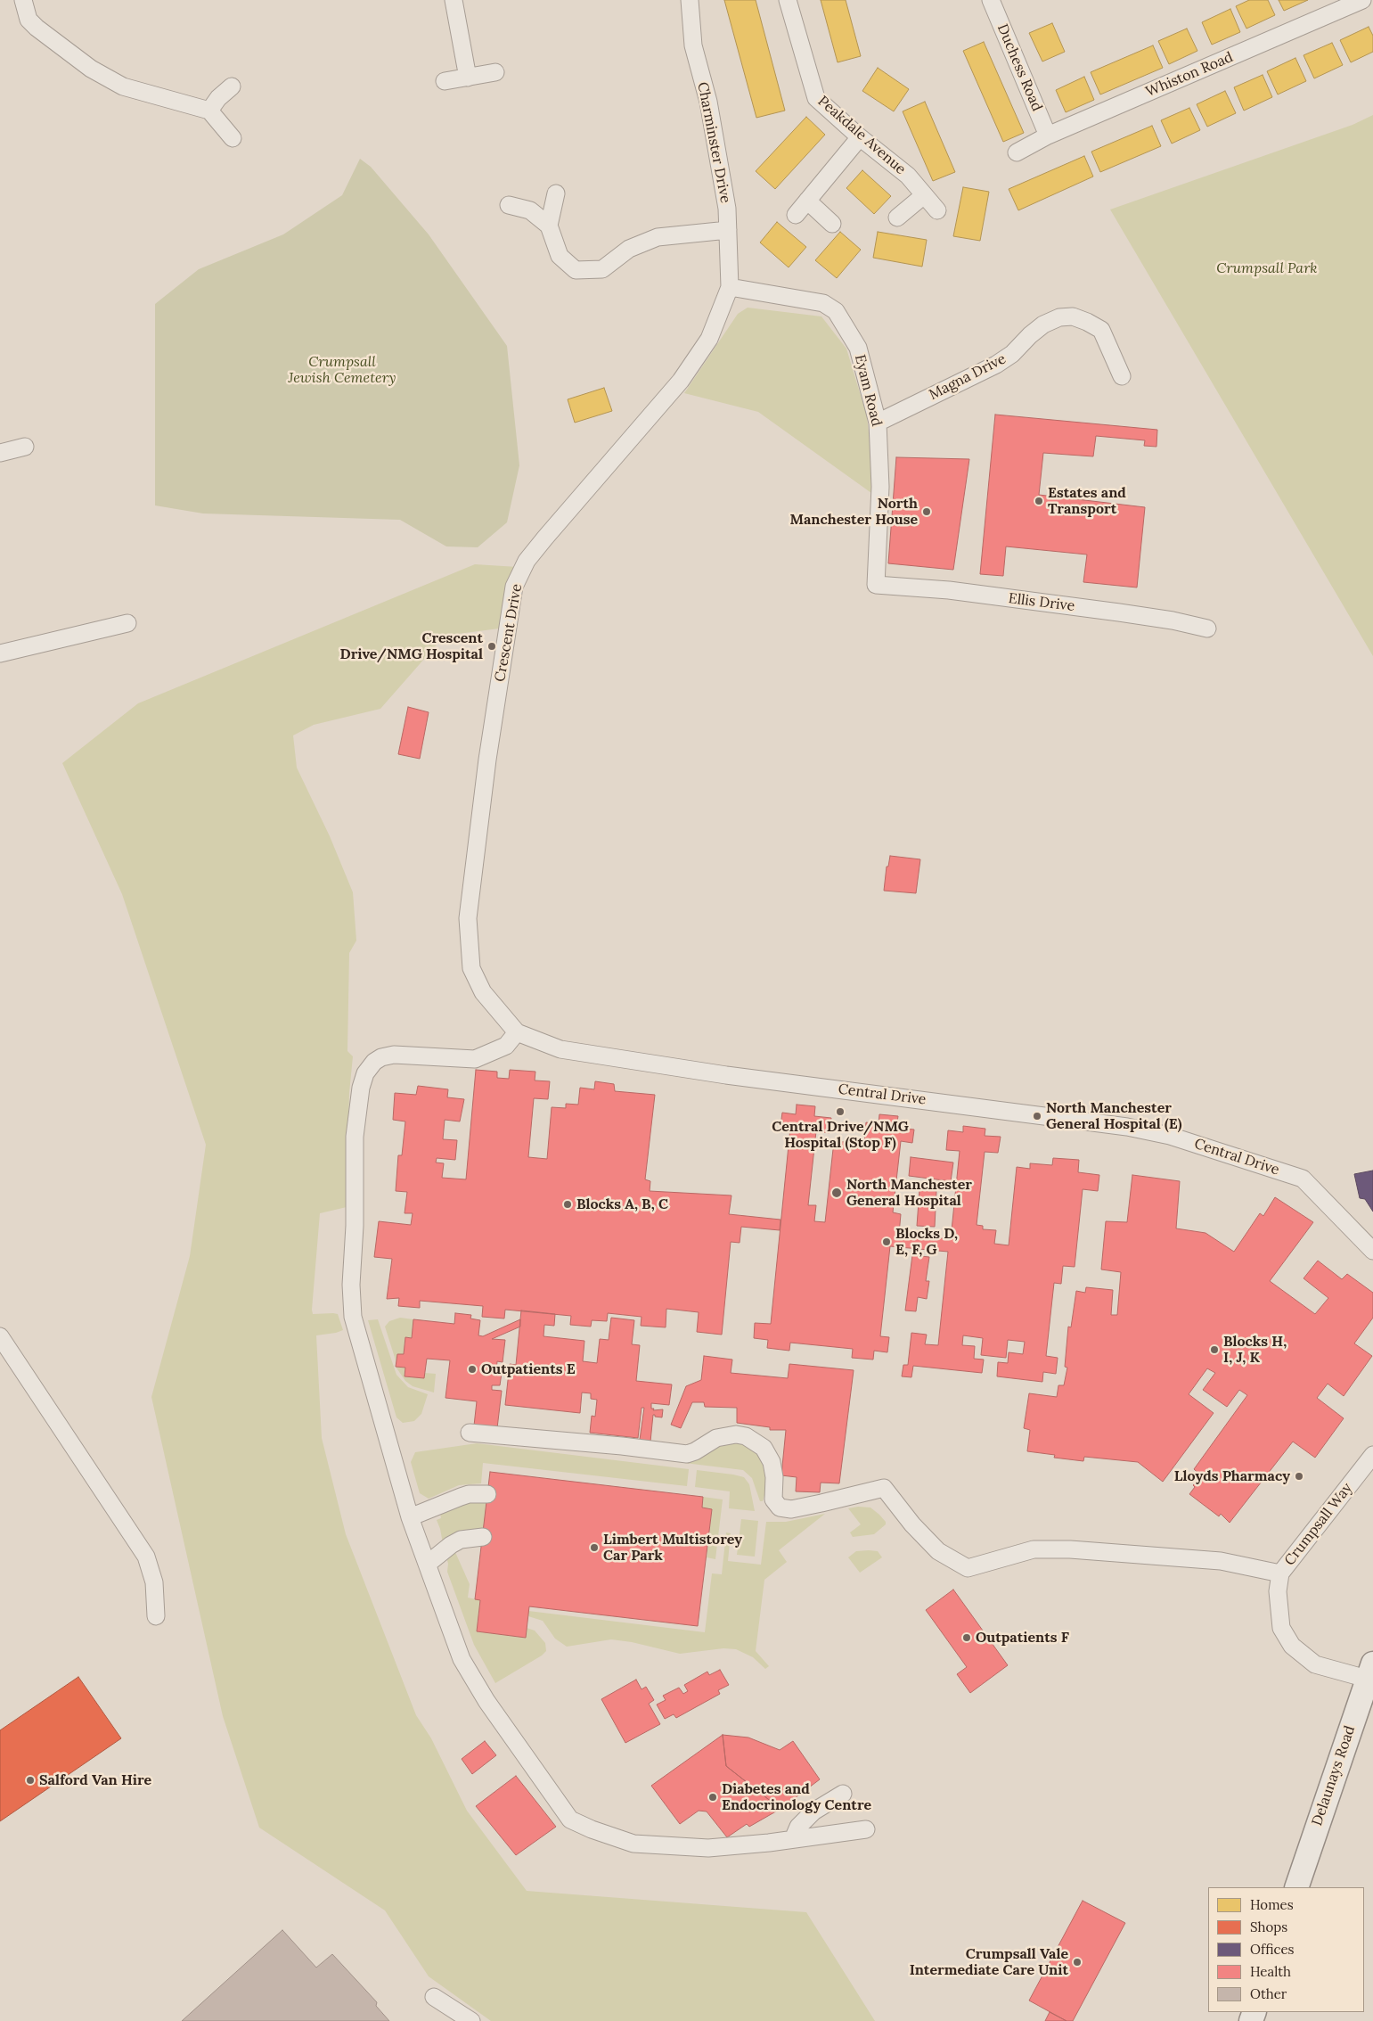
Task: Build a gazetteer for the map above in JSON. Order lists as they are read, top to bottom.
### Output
{
  "streets": {
    "street": [
      "Duchess Road",
      "Whiston Road",
      "Peakdale Avenue",
      "Charminster Drive",
      "Magna Drive",
      "Eyam Road",
      "Ellis Drive",
      "Crescent Drive",
      "Central Drive",
      "Crumpsall Way",
      "Delaunays Road"
    ]
  },
  "crossings": [
    ["Duchess Road", "Whiston Road"],
    ["Charminster Drive", "Eyam Road"],
    ["Charminster Drive", "Crescent Drive"],
    ["Magna Drive", "Eyam Road"],
    ["Eyam Road", "Ellis Drive"],
    ["Eyam Road", "Crescent Drive"],
    ["Crescent Drive", "Central Drive"],
    ["Crumpsall Way", "Delaunays Road"]
  ],
  "parks": ["Crumpsall Park", "Crumpsall Jewish Cemetery"],
  "places": [
    "Estates and Transport",
    "North Manchester House",
    "Crescent Drive/NMG Hospital",
    "Central Drive/NMG Hospital (Stop F)",
    "North Manchester General Hospital (E)",
    "North Manchester General Hospital",
    "Blocks A, B, C",
    "Blocks D, E, F, G",
    "Blocks H, I, J, K",
    "Outpatients E",
    "Lloyds Pharmacy",
    "Limbert Multistorey Car Park",
    "Outpatients F",
    "Salford Van Hire",
    "Diabetes and Endocrinology Centre",
    "Crumpsall Vale Intermediate Care Unit"
  ],
  "legend": [
    "Homes",
    "Shops",
    "Offices",
    "Health",
    "Other"
  ]
}
